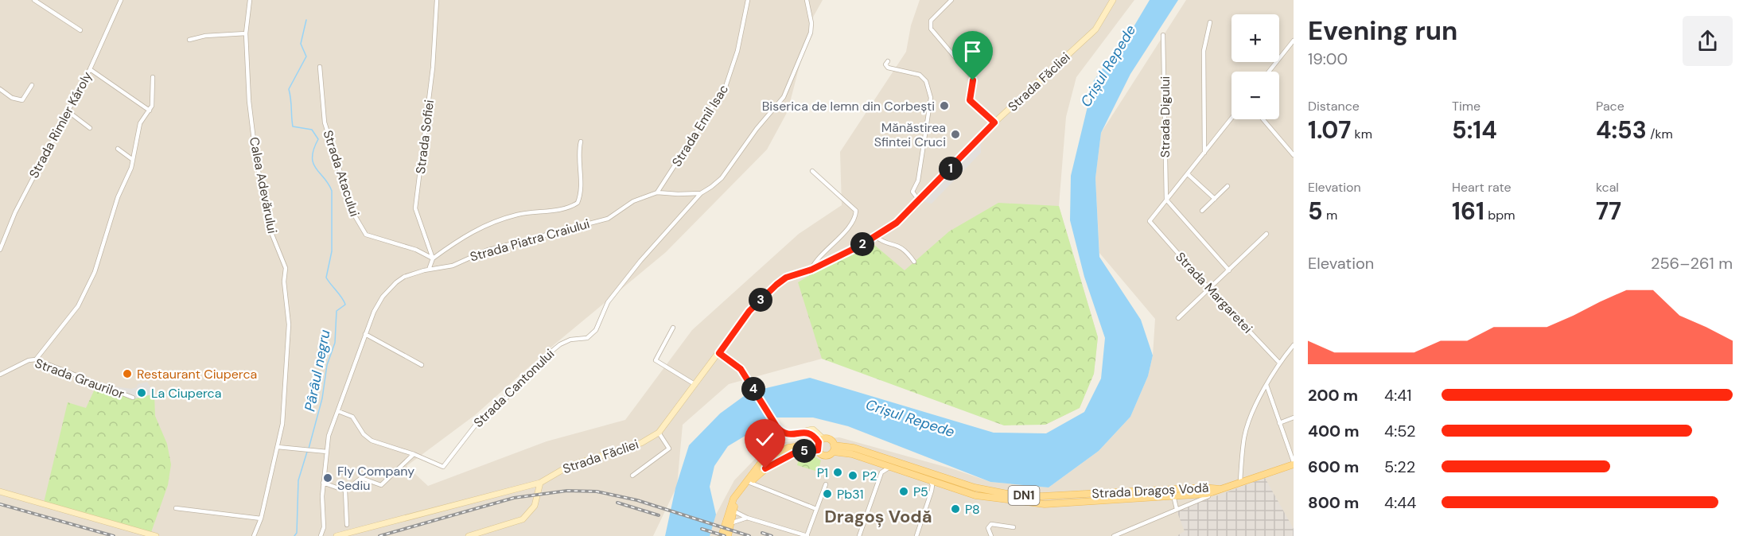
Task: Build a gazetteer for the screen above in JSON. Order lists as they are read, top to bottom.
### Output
{
  "streets": {
    "main road": ["Strada Făcliei", "Strada Dragoș Vodă", "DN1"],
    "street": [
      "Strada Digului",
      "Strada Rimler Károly",
      "Strada Emil Isac",
      "Strada Sofiei",
      "Strada Atacului",
      "Calea Adevărului",
      "Strada Piatra Craiului",
      "Strada Margaretei",
      "Strada Graurilor",
      "Strada Cantonului"
    ]
  },
  "crossings": [
    ["Strada Digului", "Strada Margaretei"],
    ["Strada Emil Isac", "Strada Piatra Craiului"],
    ["Strada Sofiei", "Strada Atacului"],
    ["Strada Piatra Craiului", "Strada Cantonului"],
    ["Strada Dragoș Vodă", "DN1"]
  ],
  "districts": ["Dragoș Vodă"],
  "water": ["Crișul Repede", "Pârâul negru"],
  "places": [
    "Biserica de lemn din Corbești",
    "Mănăstirea Sfintei Cruci",
    "Restaurant Ciuperca",
    "La Ciuperca",
    "P1",
    "P2",
    "Fly Company Sediu",
    "P5",
    "Pb31",
    "P8"
  ],
  "page": {
    "heading": ["Evening run", "19:00"],
    "map_buttons": ["+", "−"],
    "stats": [
      ["Distance", "1.07 km"],
      ["Time", "5:14"],
      ["Pace", "4:53 /km"],
      ["Elevation", "5 m"],
      ["Heart rate", "161 bpm"],
      ["kcal", "77"]
    ],
    "pins": [
      "1",
      "2",
      "3",
      "4",
      "5"
    ],
    "chart": ["Elevation", "256–261 m"],
    "list": [
      {
        "name": "200 m",
        "note": "4:41"
      },
      {
        "name": "400 m",
        "note": "4:52"
      },
      {
        "name": "600 m",
        "note": "5:22"
      },
      {
        "name": "800 m",
        "note": "4:44"
      }
    ]
  }
}
